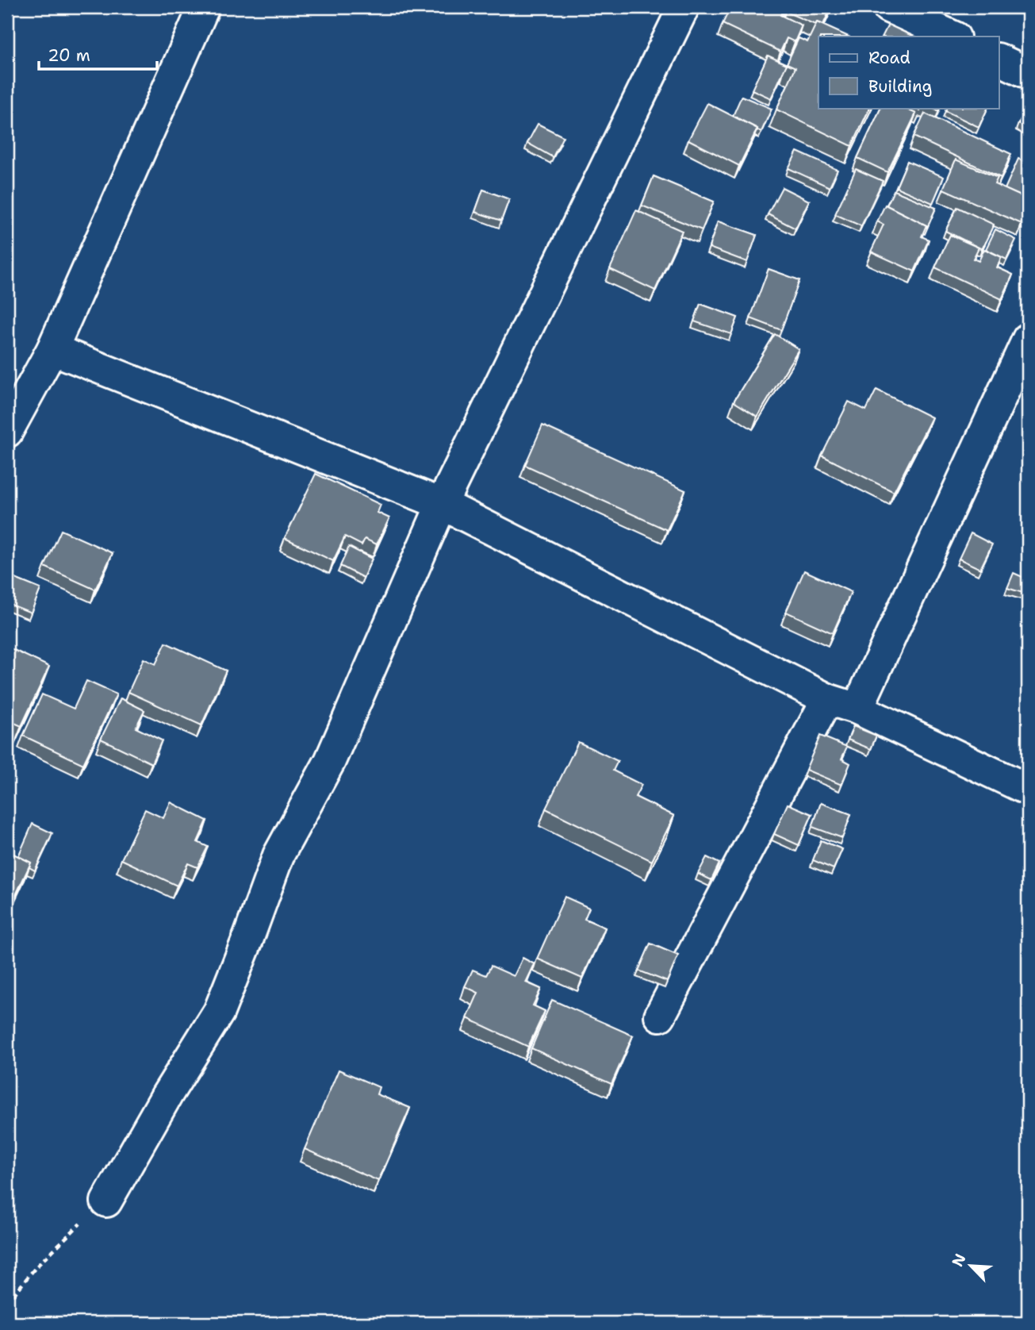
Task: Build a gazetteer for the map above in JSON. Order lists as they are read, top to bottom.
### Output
{
  "legend": ["Road", "Building"],
  "scale_bar": "20 m",
  "north": "top left"
}
